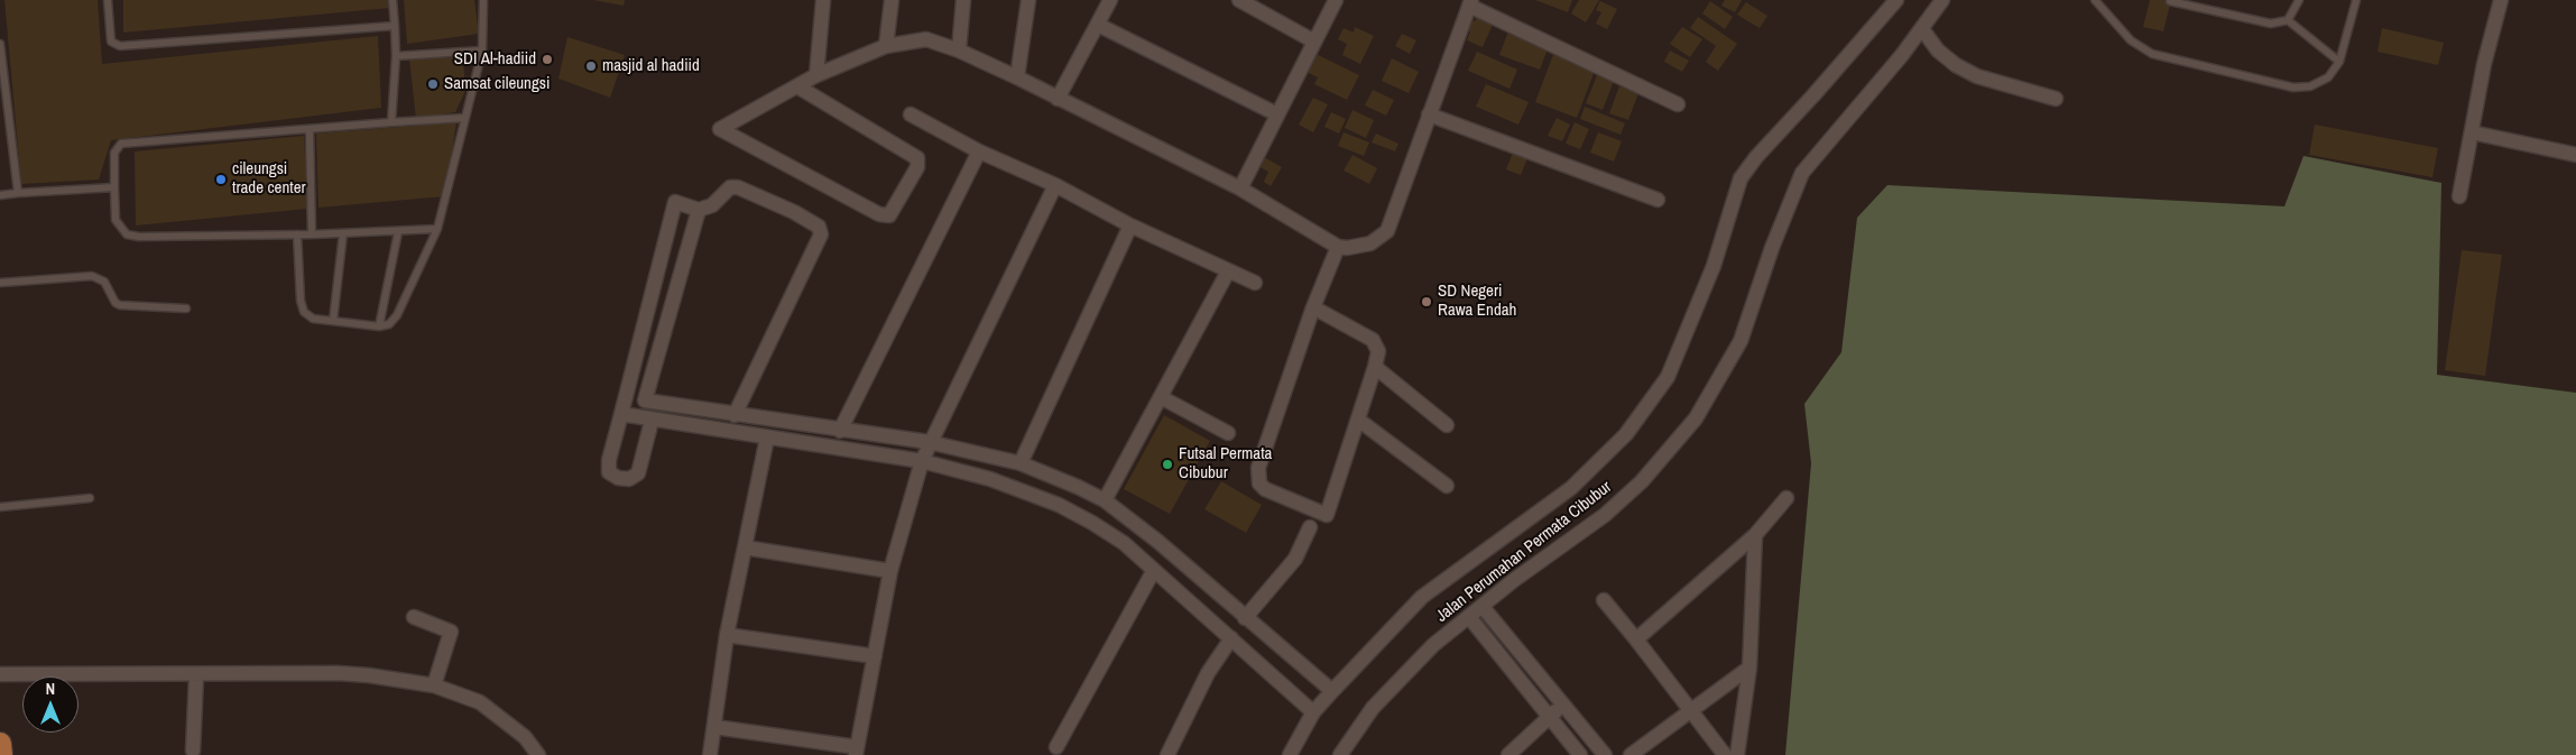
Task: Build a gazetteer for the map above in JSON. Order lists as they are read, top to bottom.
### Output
{
  "streets": {
    "street": ["Jalan Perumahan Permata Cibubur"]
  },
  "places": [
    "SDI Al-hadiid",
    "masjid al hadiid",
    "Samsat cileungsi",
    "cileungsi trade center",
    "SD Negeri Rawa Endah",
    "Futsal Permata Cibubur"
  ],
  "north": "top"
}
